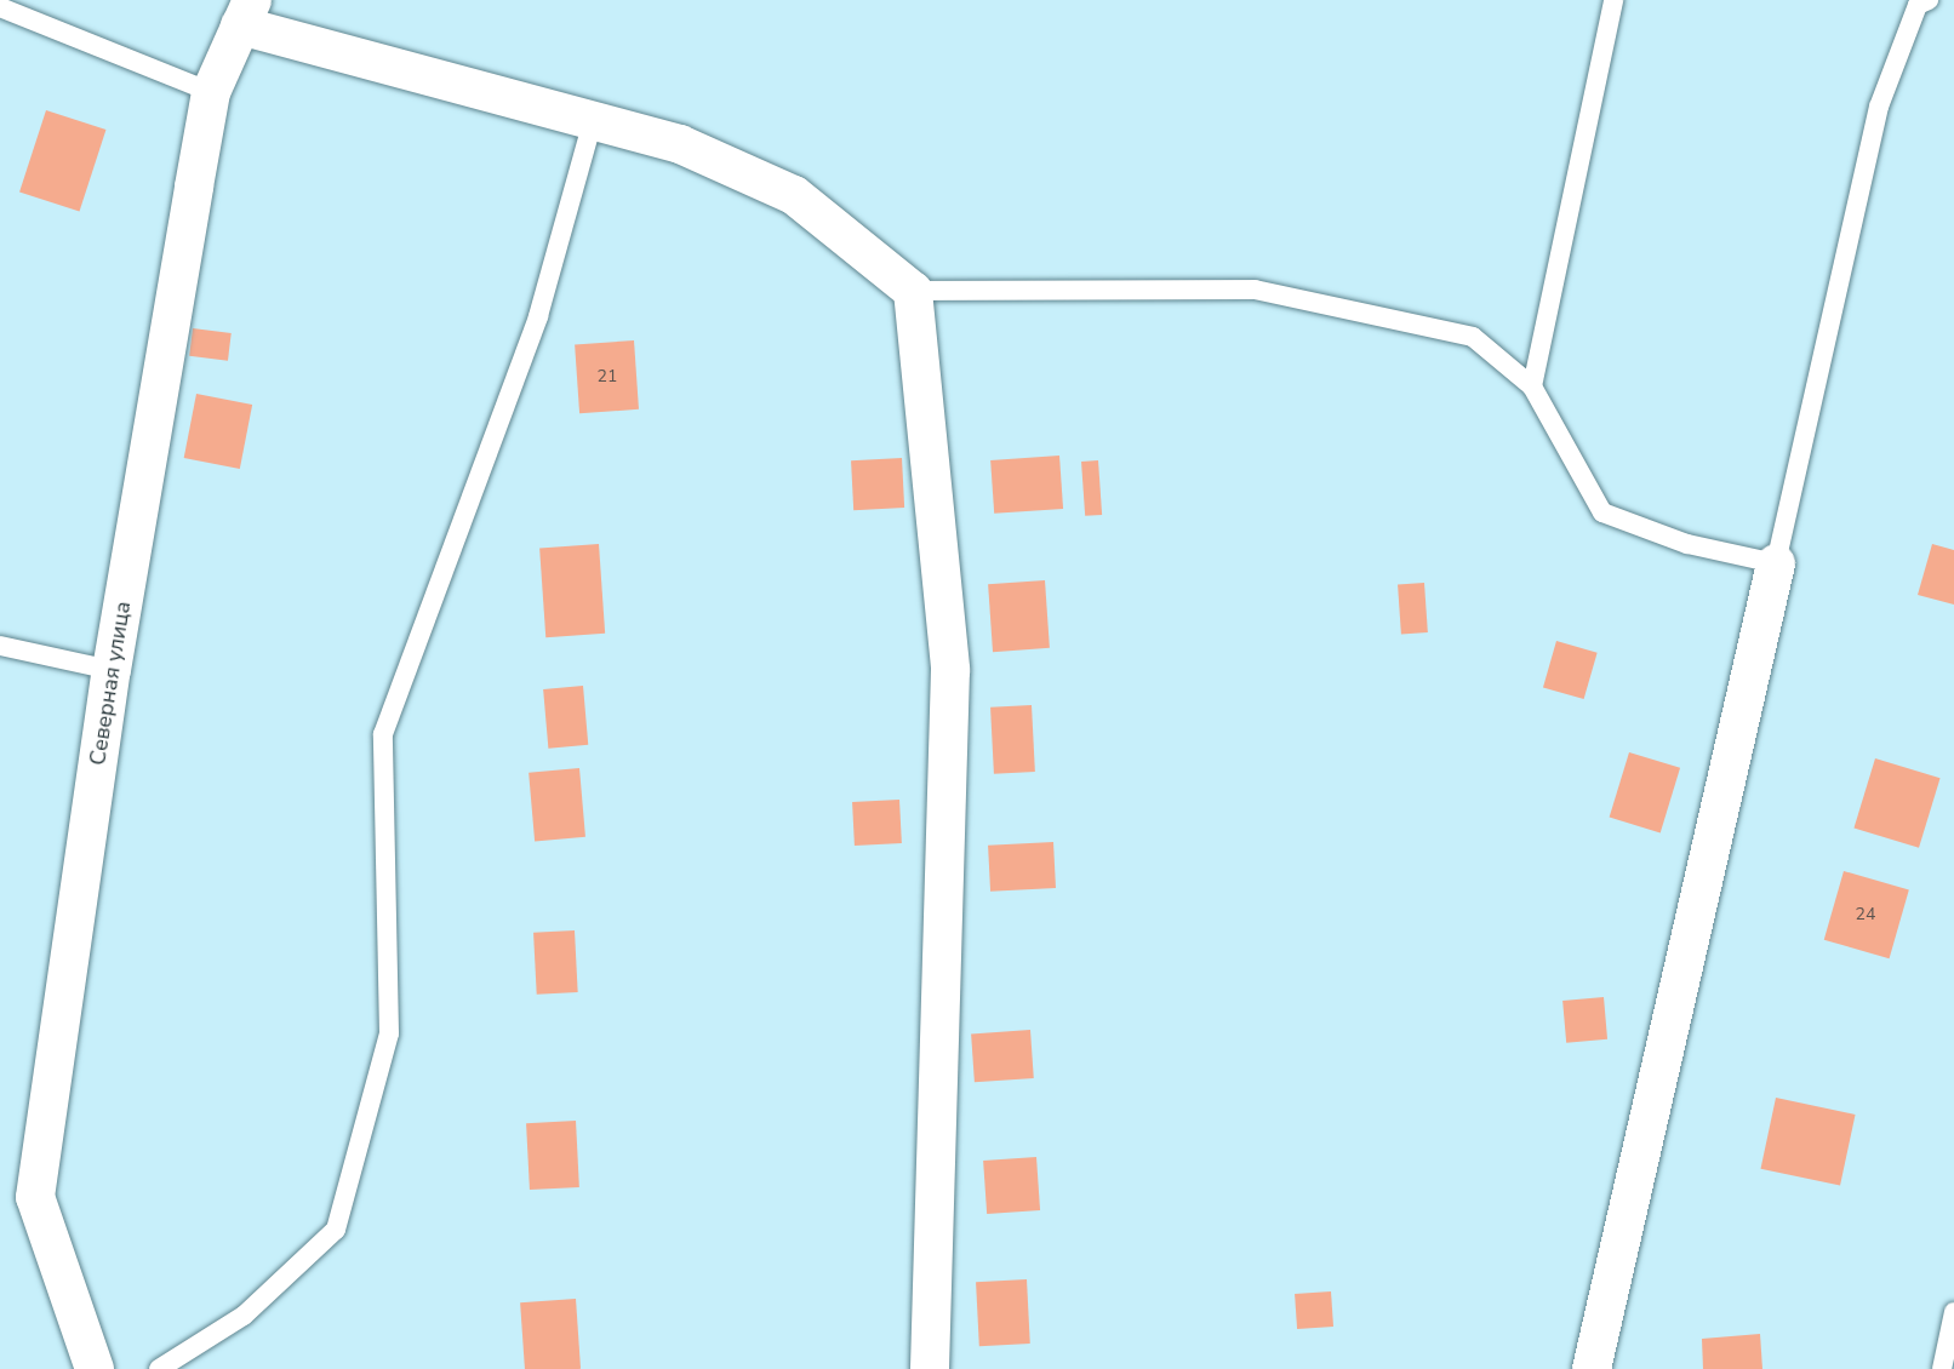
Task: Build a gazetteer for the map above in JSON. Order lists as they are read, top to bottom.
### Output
{
  "streets": {
    "street": ["Северная улица"]
  },
  "house_numbers": ["21", "24"]
}
